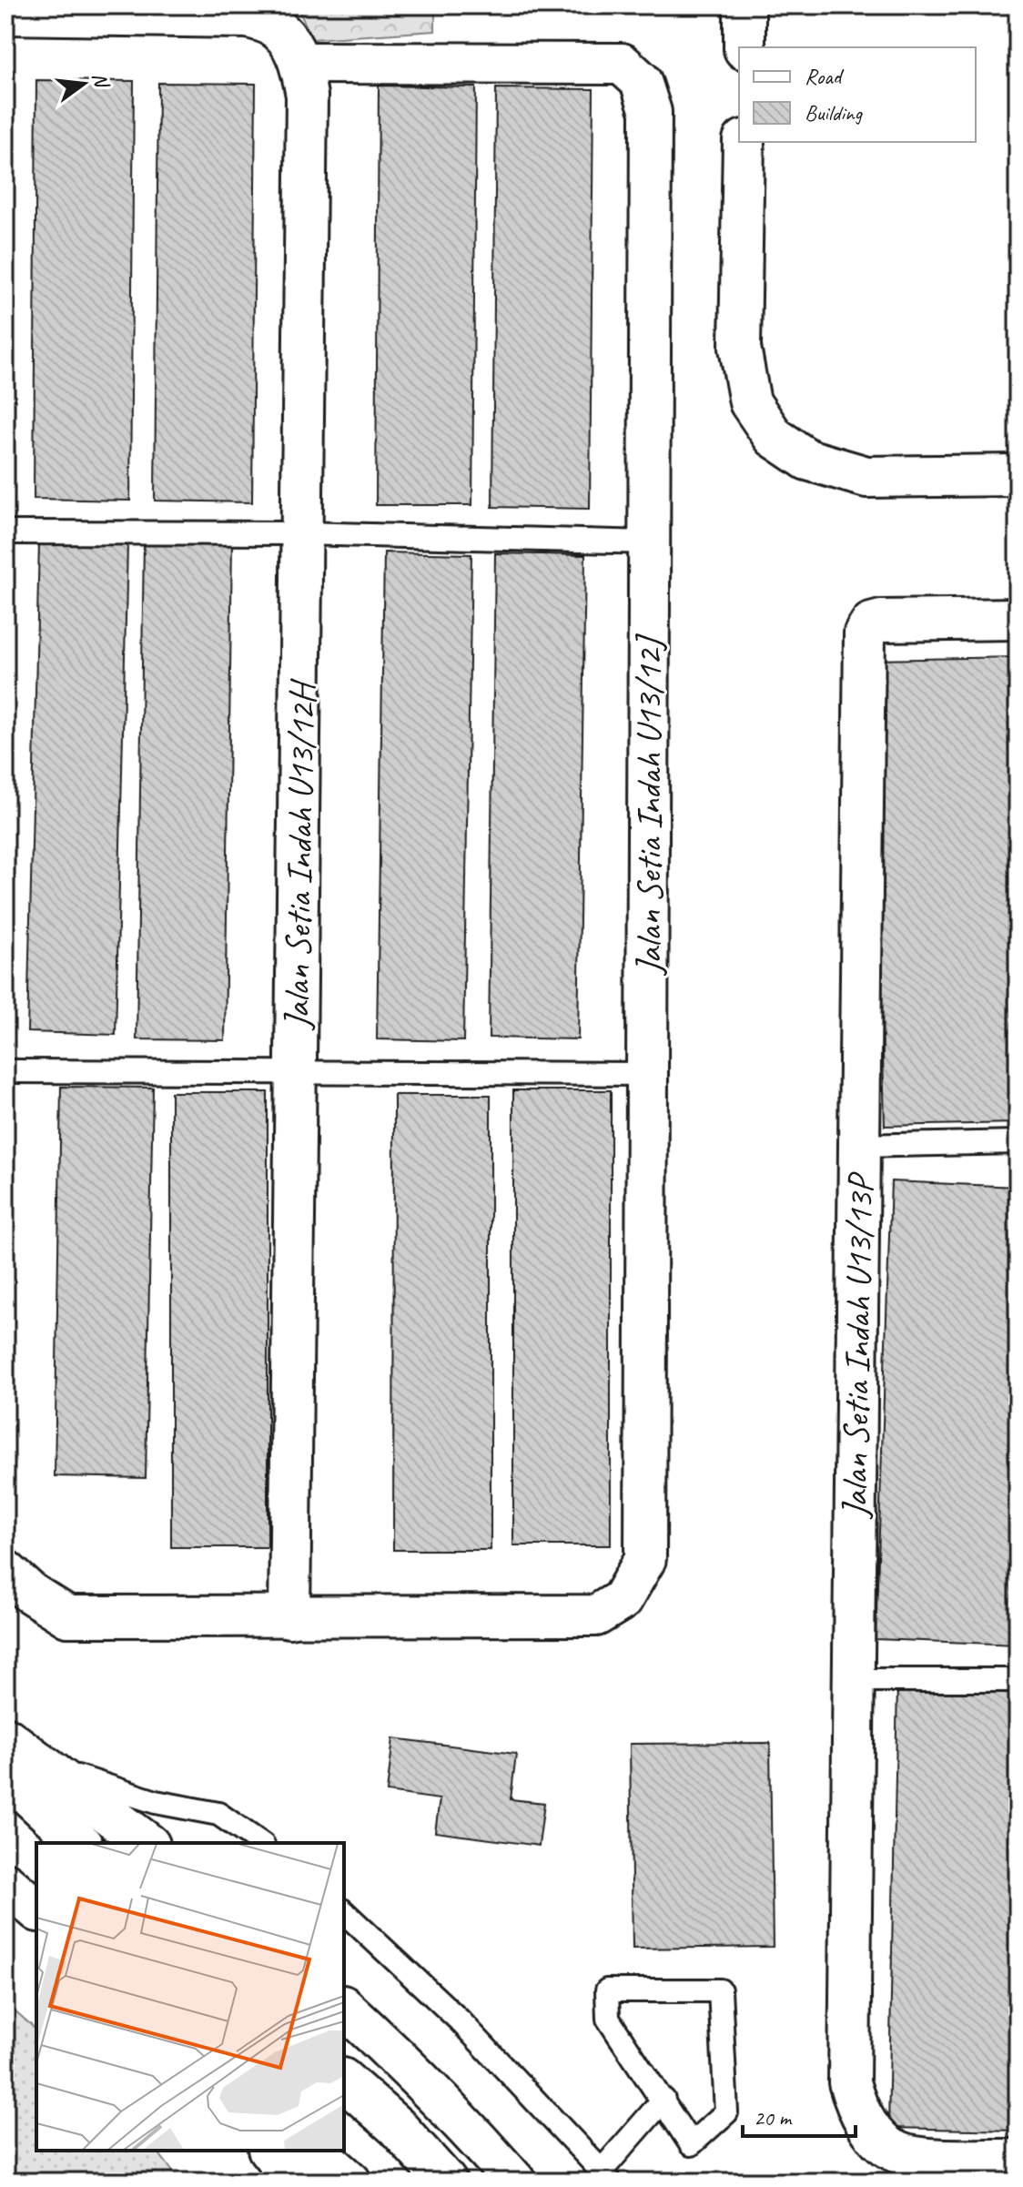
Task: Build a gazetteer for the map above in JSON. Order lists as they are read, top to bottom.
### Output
{
  "streets": {
    "street": ["Jalan Setia Indah U13/12J", "Jalan Setia Indah U13/12H", "Jalan Setia Indah U13/13P"]
  },
  "crossings": [
    ["Jalan Setia Indah U13/12J", "Jalan Setia Indah U13/12H"]
  ],
  "legend": ["Road", "Building"],
  "scale_bar": "20 m",
  "north": "right"
}
